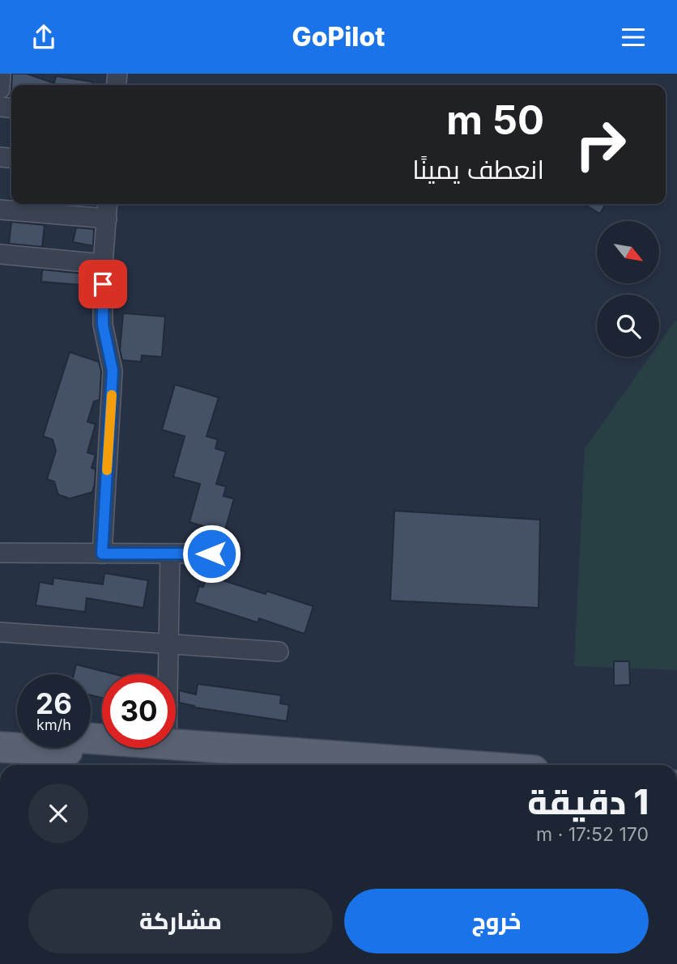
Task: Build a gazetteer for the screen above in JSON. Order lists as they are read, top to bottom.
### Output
{
  "north": "bottom right",
  "page": {
    "header": "GoPilot",
    "turn": ["50 m", "انعطف يمينًا"],
    "speed": "26 km/h",
    "limit": "30",
    "heading": ["1 دقيقة", "170 m · 17:52"],
    "buttons": ["خروج", "مشاركة"]
  }
}
